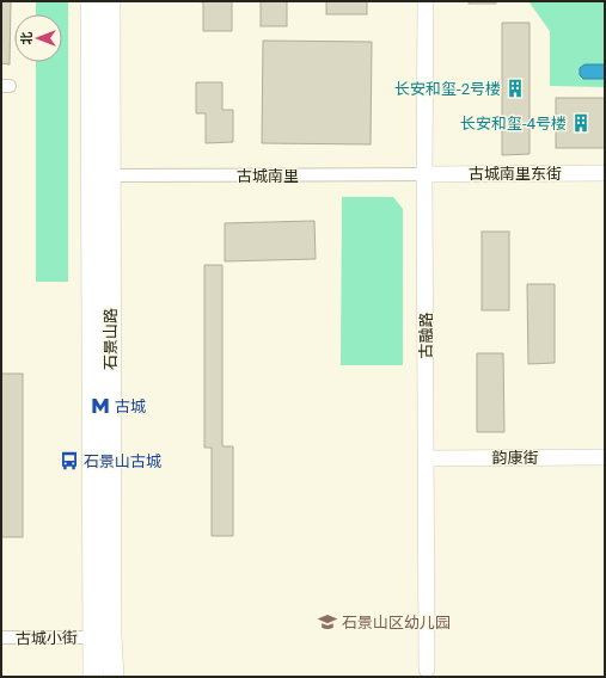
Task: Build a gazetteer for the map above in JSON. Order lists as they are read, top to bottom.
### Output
{
  "streets": {
    "main road": ["石景山路"],
    "street": [
      "古城南里东街",
      "古城南里",
      "古融路",
      "韵康街",
      "古城小街"
    ]
  },
  "crossings": [
    ["古城南里东街", "古城南里"],
    ["古城南里东街", "古融路"],
    ["古城南里", "古融路"],
    ["古城南里", "石景山路"],
    ["古融路", "韵康街"],
    ["石景山路", "古城小街"]
  ],
  "places": {
    "building": ["长安和玺-2号楼", "长安和玺-4号楼"],
    "metro station": ["古城"],
    "bus stop": ["石景山古城"],
    "school or university": ["石景山区幼儿园"]
  },
  "north": "left"
}
